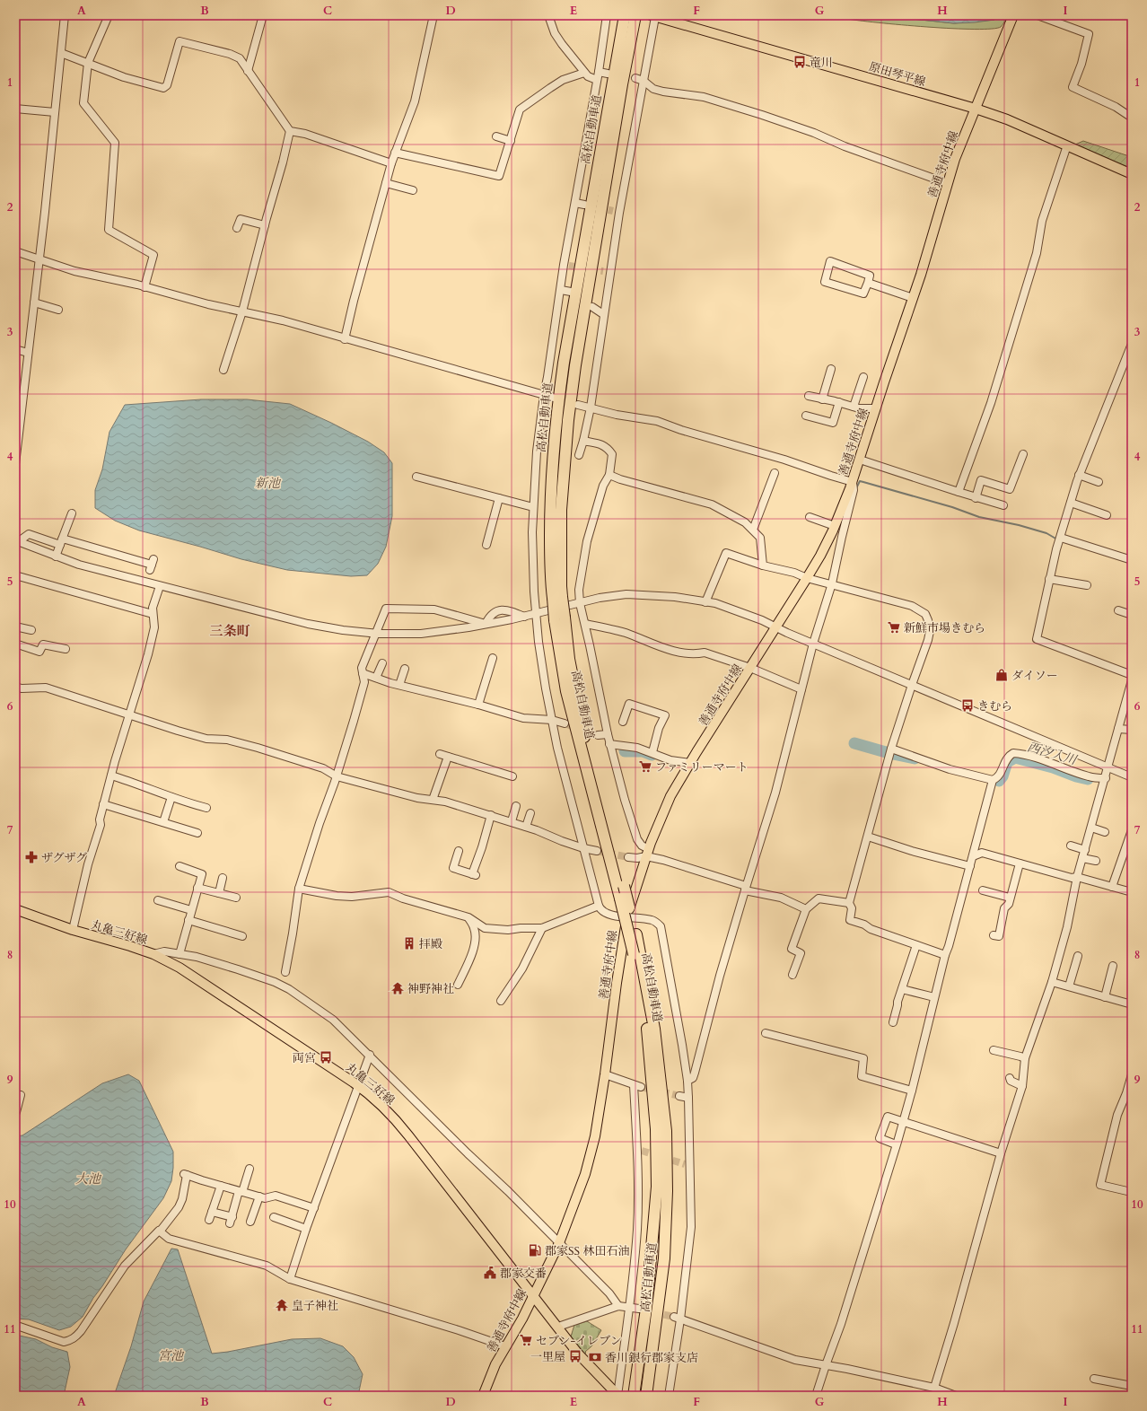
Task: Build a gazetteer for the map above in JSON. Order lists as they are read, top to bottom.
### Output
{
  "streets": {
    "highway": ["高松自動車道"],
    "main road": ["原田琴平線", "善通寺府中線", "丸亀三好線"]
  },
  "crossings": [
    ["原田琴平線", "善通寺府中線"],
    ["善通寺府中線", "丸亀三好線"]
  ],
  "districts": ["三条町"],
  "water": [
    "新池",
    "西汐入川",
    "大池",
    "宮池"
  ],
  "places": {
    "bus stop": [
      "竜川",
      "きむら",
      "両宮",
      "一里屋"
    ],
    "supermarket": ["新鮮市場きむら", "ファミリーマート", "セブン-イレブン"],
    "shop": ["ダイソー"],
    "pharmacy": ["ザグザグ"],
    "building": ["拝殿"],
    "temple": ["神野神社", "皇子神社"],
    "fuel station": ["郡家SS 林田石油"],
    "public building": ["郡家交番"],
    "bank": ["香川銀行郡家支店"]
  },
  "grid": {
    "columns": [
      "A",
      "B",
      "C",
      "D",
      "E",
      "F",
      "G",
      "H",
      "I"
    ],
    "rows": [
      "1",
      "2",
      "3",
      "4",
      "5",
      "6",
      "7",
      "8",
      "9",
      "10",
      "11"
    ]
  }
}
